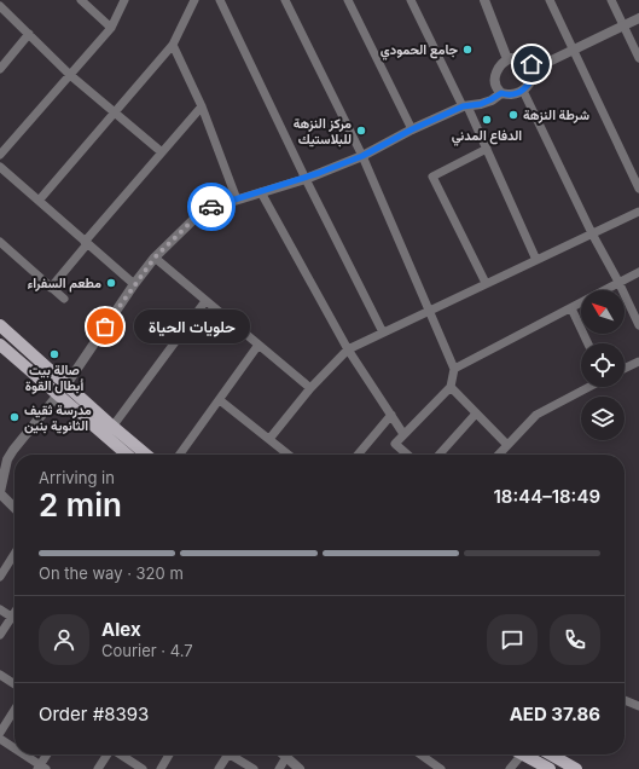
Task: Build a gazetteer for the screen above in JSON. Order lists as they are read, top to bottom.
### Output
{
  "places": [
    "جامع الحمودي",
    "شرطة النزهة",
    "الدفاع المدني",
    "مركز النزهة للبلاستيك",
    "مطعم السفراء",
    "حلويات الحياة",
    "صالة بيت أبطال القوة",
    "مدرسة ثقيف الثانوية بنين"
  ],
  "north": "top left",
  "page": {
    "bubble": "حلويات الحياة",
    "heading": ["2 min", "Arriving in", "18:44–18:49"],
    "panel": [
      "Alex",
      "Courier · 4.7",
      "Order #8393",
      "AED 37.86"
    ],
    "bar": "On the way · 320 m"
  }
}
